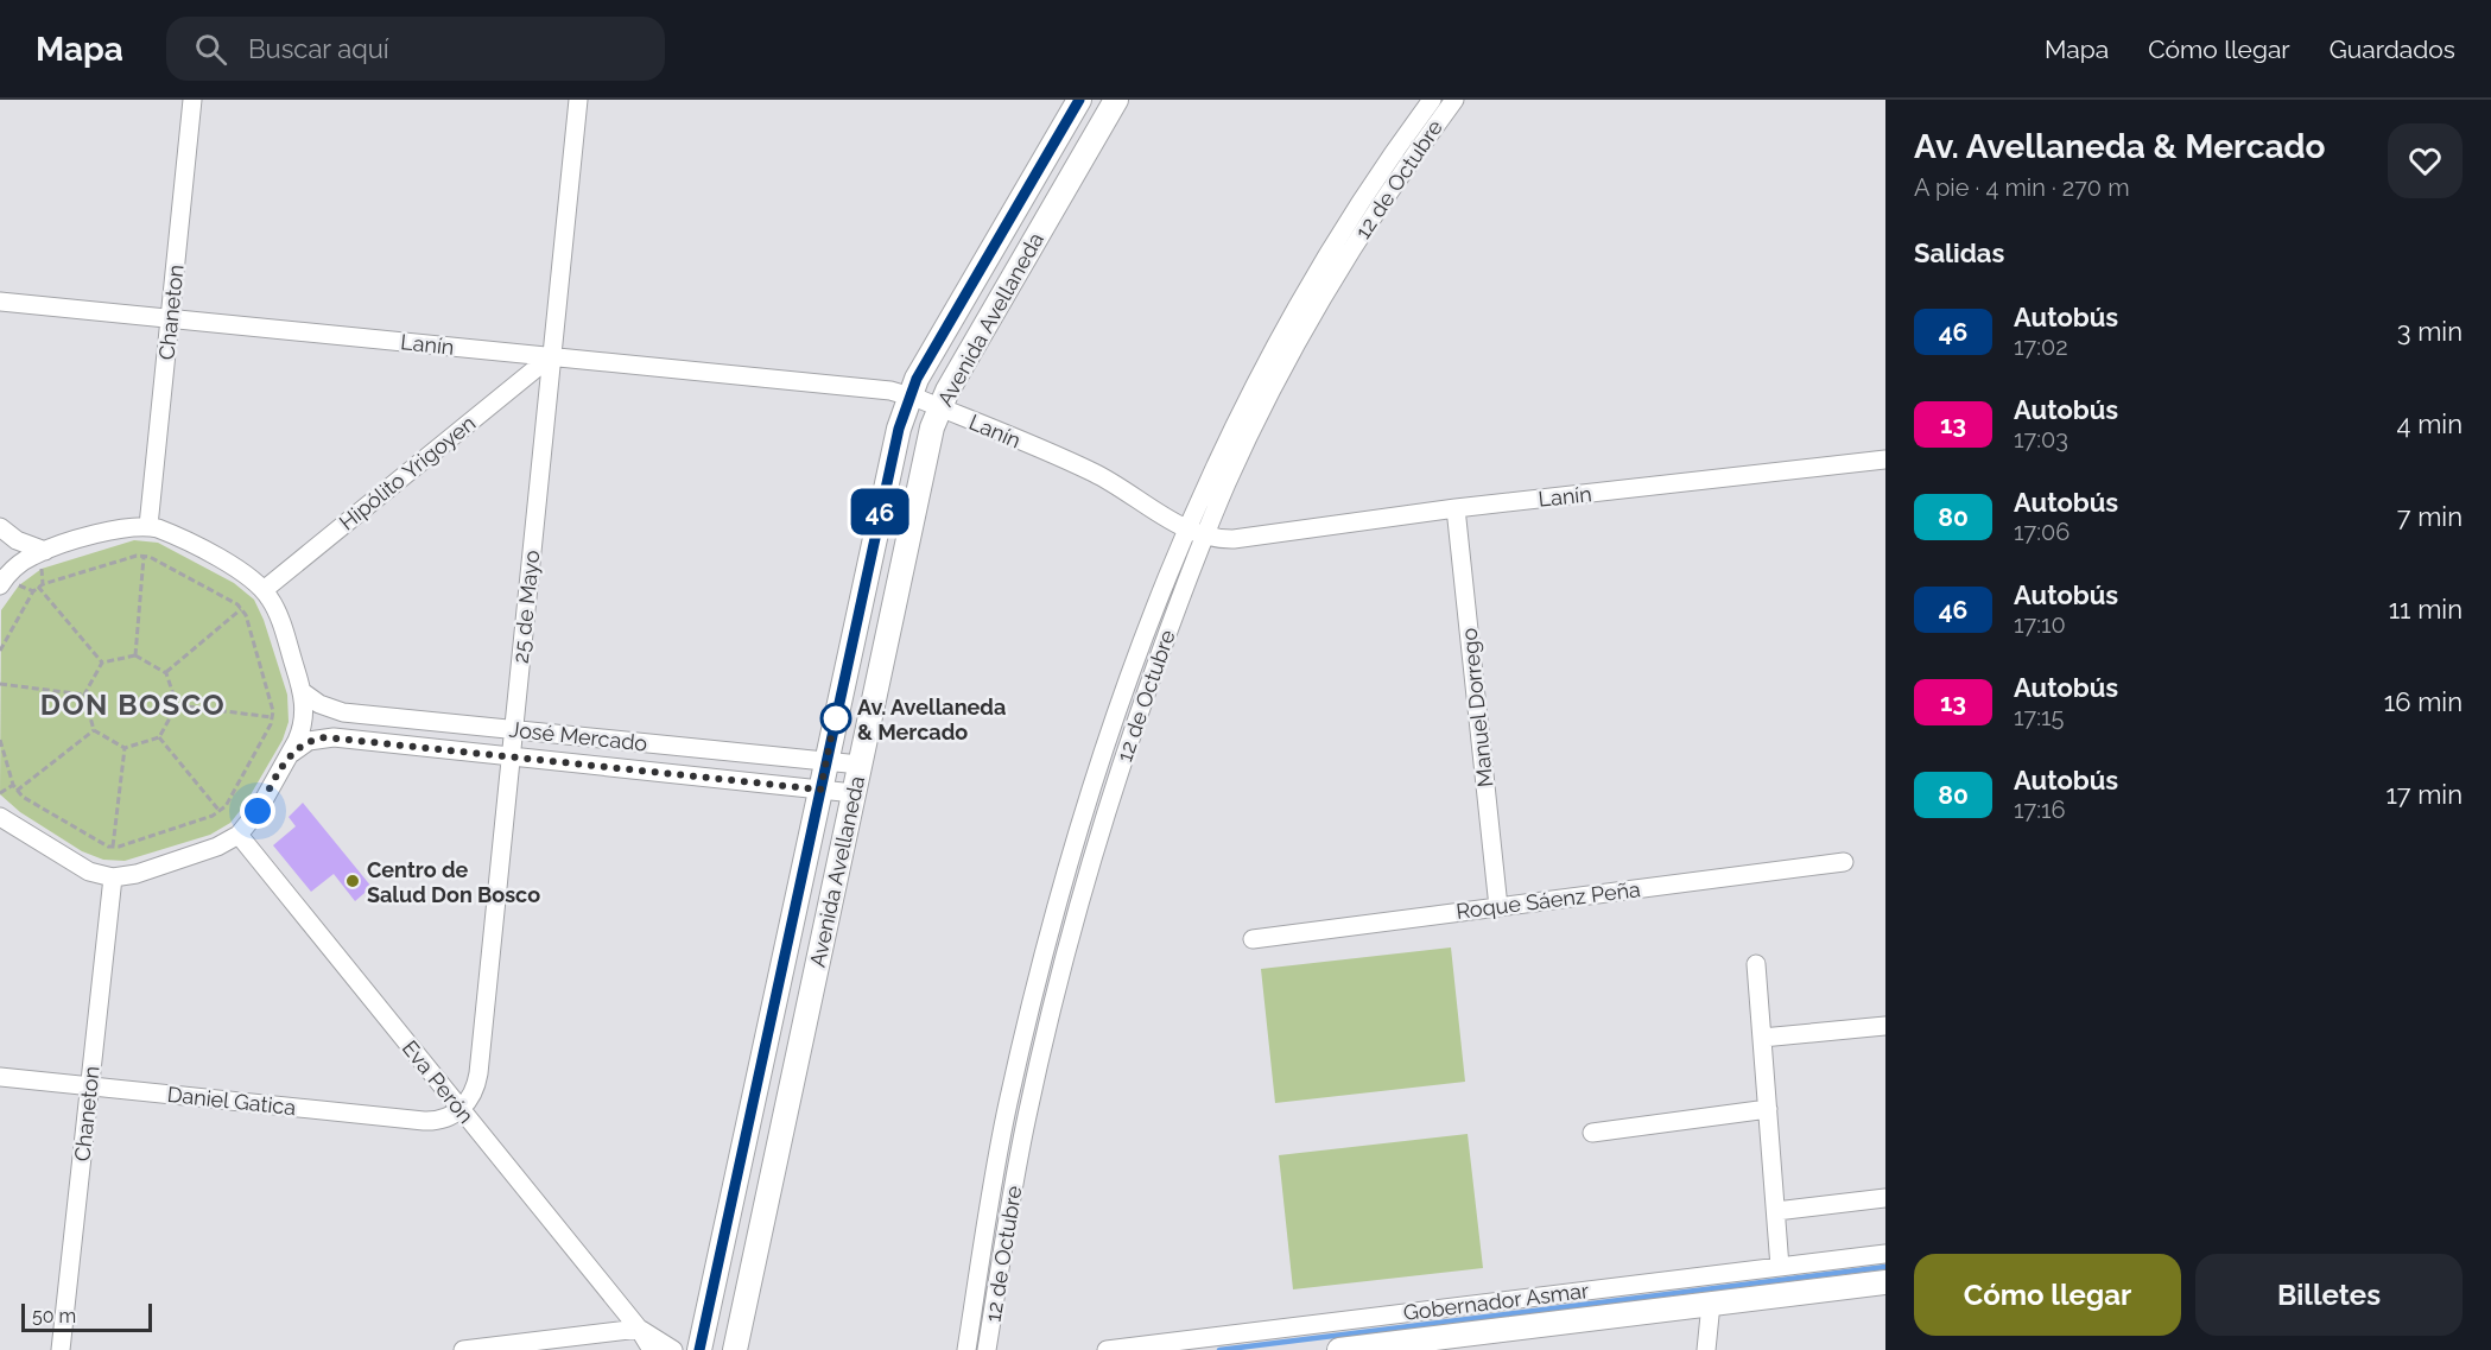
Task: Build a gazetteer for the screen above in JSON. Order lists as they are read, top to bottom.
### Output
{
  "streets": {
    "street": [
      "12 de Octubre",
      "Chaneton",
      "Avenida Avellaneda",
      "Lanín",
      "Hipólito Yrigoyen",
      "25 de Mayo",
      "Manuel Dorrego",
      "José Mercado",
      "Roque Sáenz Peña",
      "Eva Perón",
      "Daniel Gatica",
      "Gobernador Asmar"
    ]
  },
  "crossings": [
    ["12 de Octubre", "Lanín"],
    ["Chaneton", "Lanín"],
    ["Chaneton", "Daniel Gatica"],
    ["Avenida Avellaneda", "Lanín"],
    ["Avenida Avellaneda", "José Mercado"],
    ["Lanín", "Hipólito Yrigoyen"],
    ["Lanín", "25 de Mayo"],
    ["Lanín", "Manuel Dorrego"],
    ["Hipólito Yrigoyen", "25 de Mayo"],
    ["25 de Mayo", "José Mercado"],
    ["25 de Mayo", "Eva Perón"],
    ["25 de Mayo", "Daniel Gatica"],
    ["Manuel Dorrego", "Roque Sáenz Peña"],
    ["Eva Perón", "Daniel Gatica"]
  ],
  "districts": ["DON BOSCO"],
  "places": ["Av. Avellaneda & Mercado", "Centro de Salud Don Bosco"],
  "lines": ["bus line 46"],
  "scale_bar": "50 m",
  "page": {
    "header": "Mapa",
    "search": "Buscar aquí",
    "nav": ["Mapa", "Cómo llegar", "Guardados"],
    "on_map": "46",
    "heading": [
      ["Av. Avellaneda & Mercado", "A pie · 4 min · 270 m"],
      "Salidas"
    ],
    "list": [
      {
        "mark": "46",
        "name": "Autobús",
        "note": "17:02",
        "value": "3 min"
      },
      {
        "mark": "13",
        "name": "Autobús",
        "note": "17:03",
        "value": "4 min"
      },
      {
        "mark": "80",
        "name": "Autobús",
        "note": "17:06",
        "value": "7 min"
      },
      {
        "mark": "46",
        "name": "Autobús",
        "note": "17:10",
        "value": "11 min"
      },
      {
        "mark": "13",
        "name": "Autobús",
        "note": "17:15",
        "value": "16 min"
      },
      {
        "mark": "80",
        "name": "Autobús",
        "note": "17:16",
        "value": "17 min"
      }
    ],
    "buttons": ["Cómo llegar", "Billetes"],
    "scale": "50 m"
  }
}
